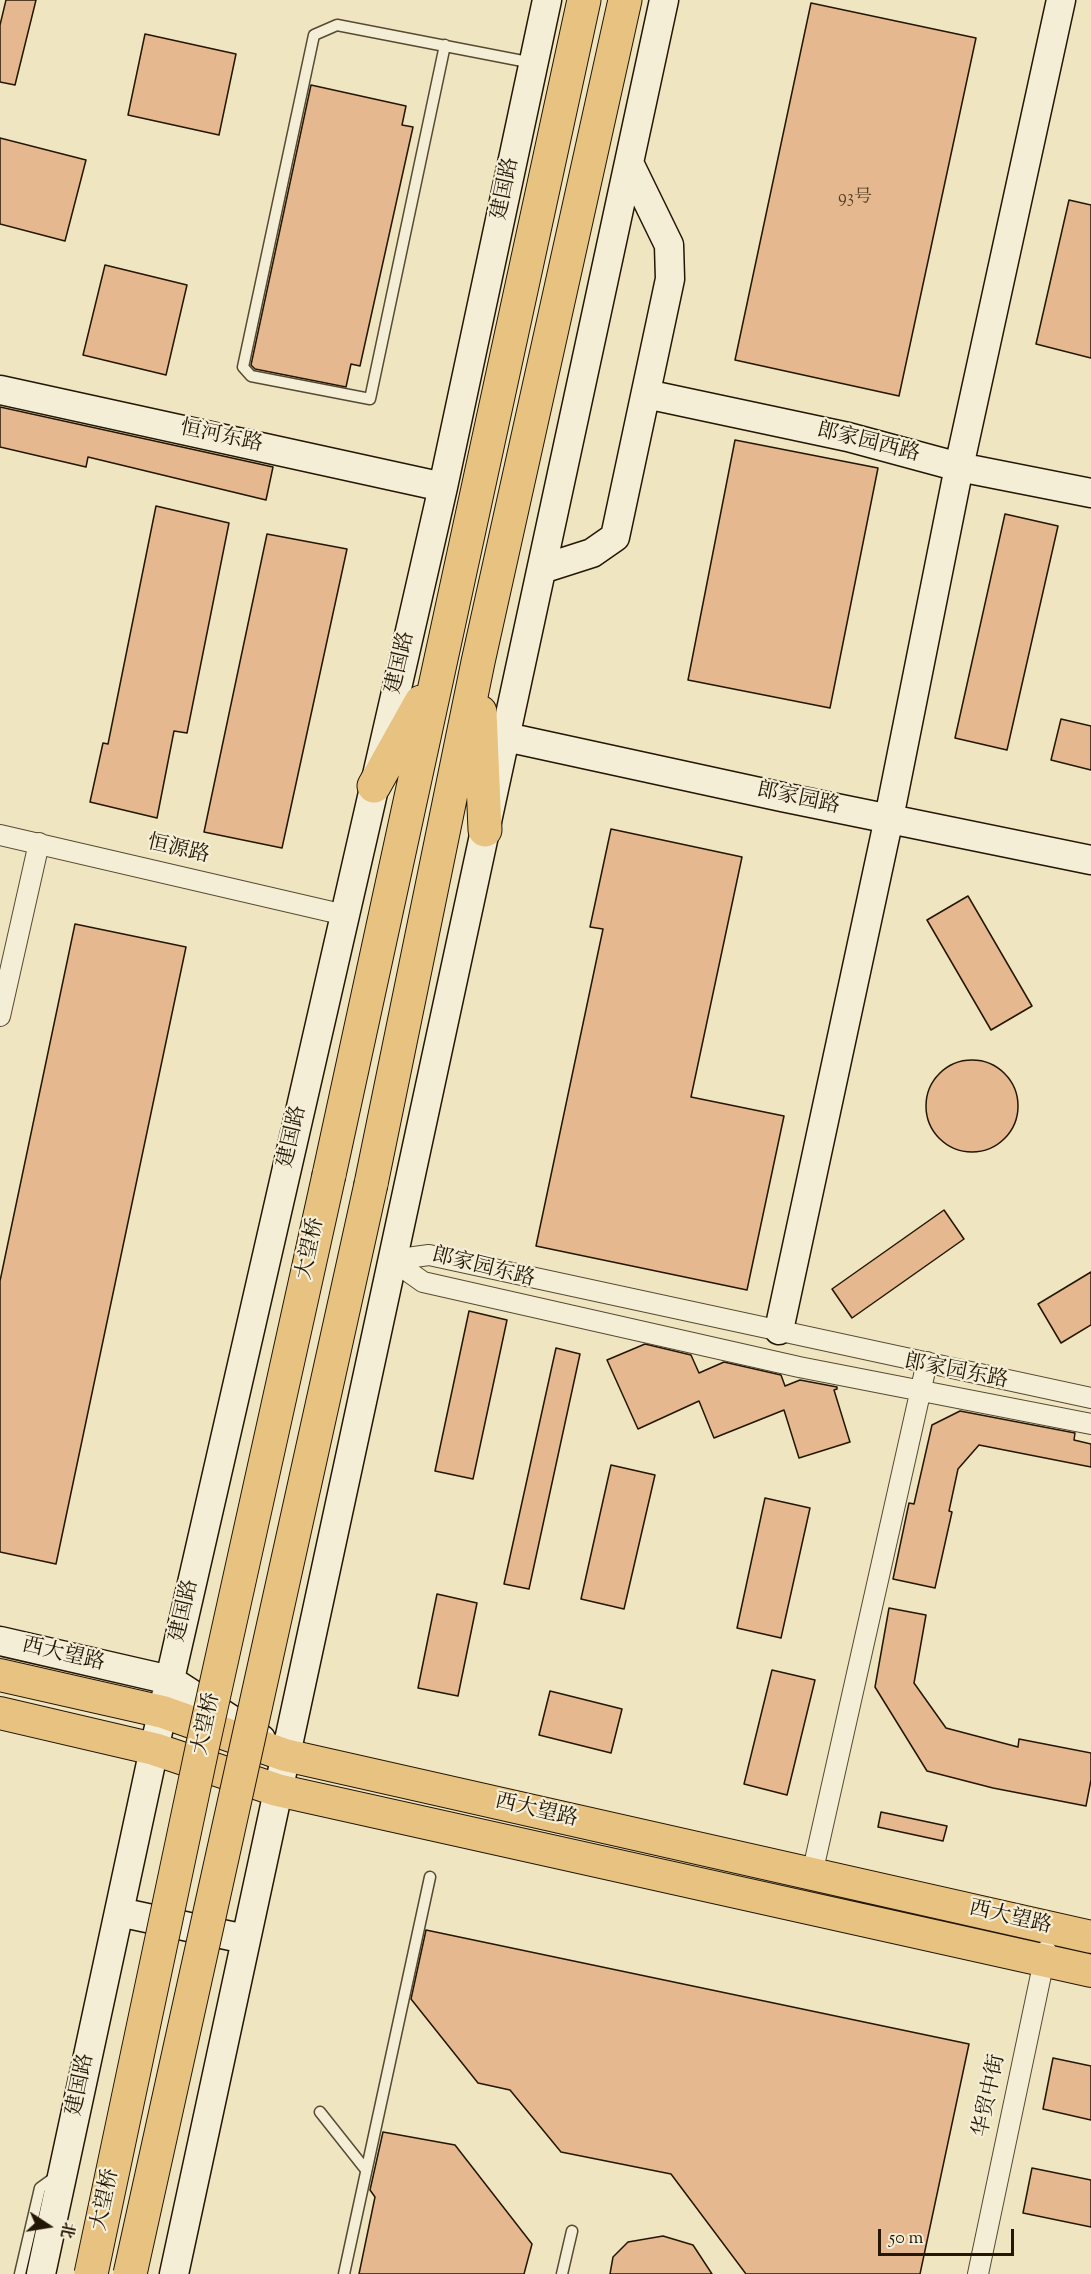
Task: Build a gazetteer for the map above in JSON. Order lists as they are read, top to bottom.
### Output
{
  "streets": {
    "highway": ["建国路", "大望桥"],
    "main road": ["西大望路"],
    "street": [
      "恒河东路",
      "郎家园西路",
      "郎家园路",
      "恒源路",
      "郎家园东路",
      "华贸中街"
    ]
  },
  "crossings": [
    ["建国路", "恒河东路"],
    ["建国路", "恒源路"],
    ["建国路", "大望桥"],
    ["建国路", "西大望路"],
    ["西大望路", "华贸中街"]
  ],
  "house_numbers": ["93号"],
  "scale_bar": "50 m",
  "north": "right"
}
